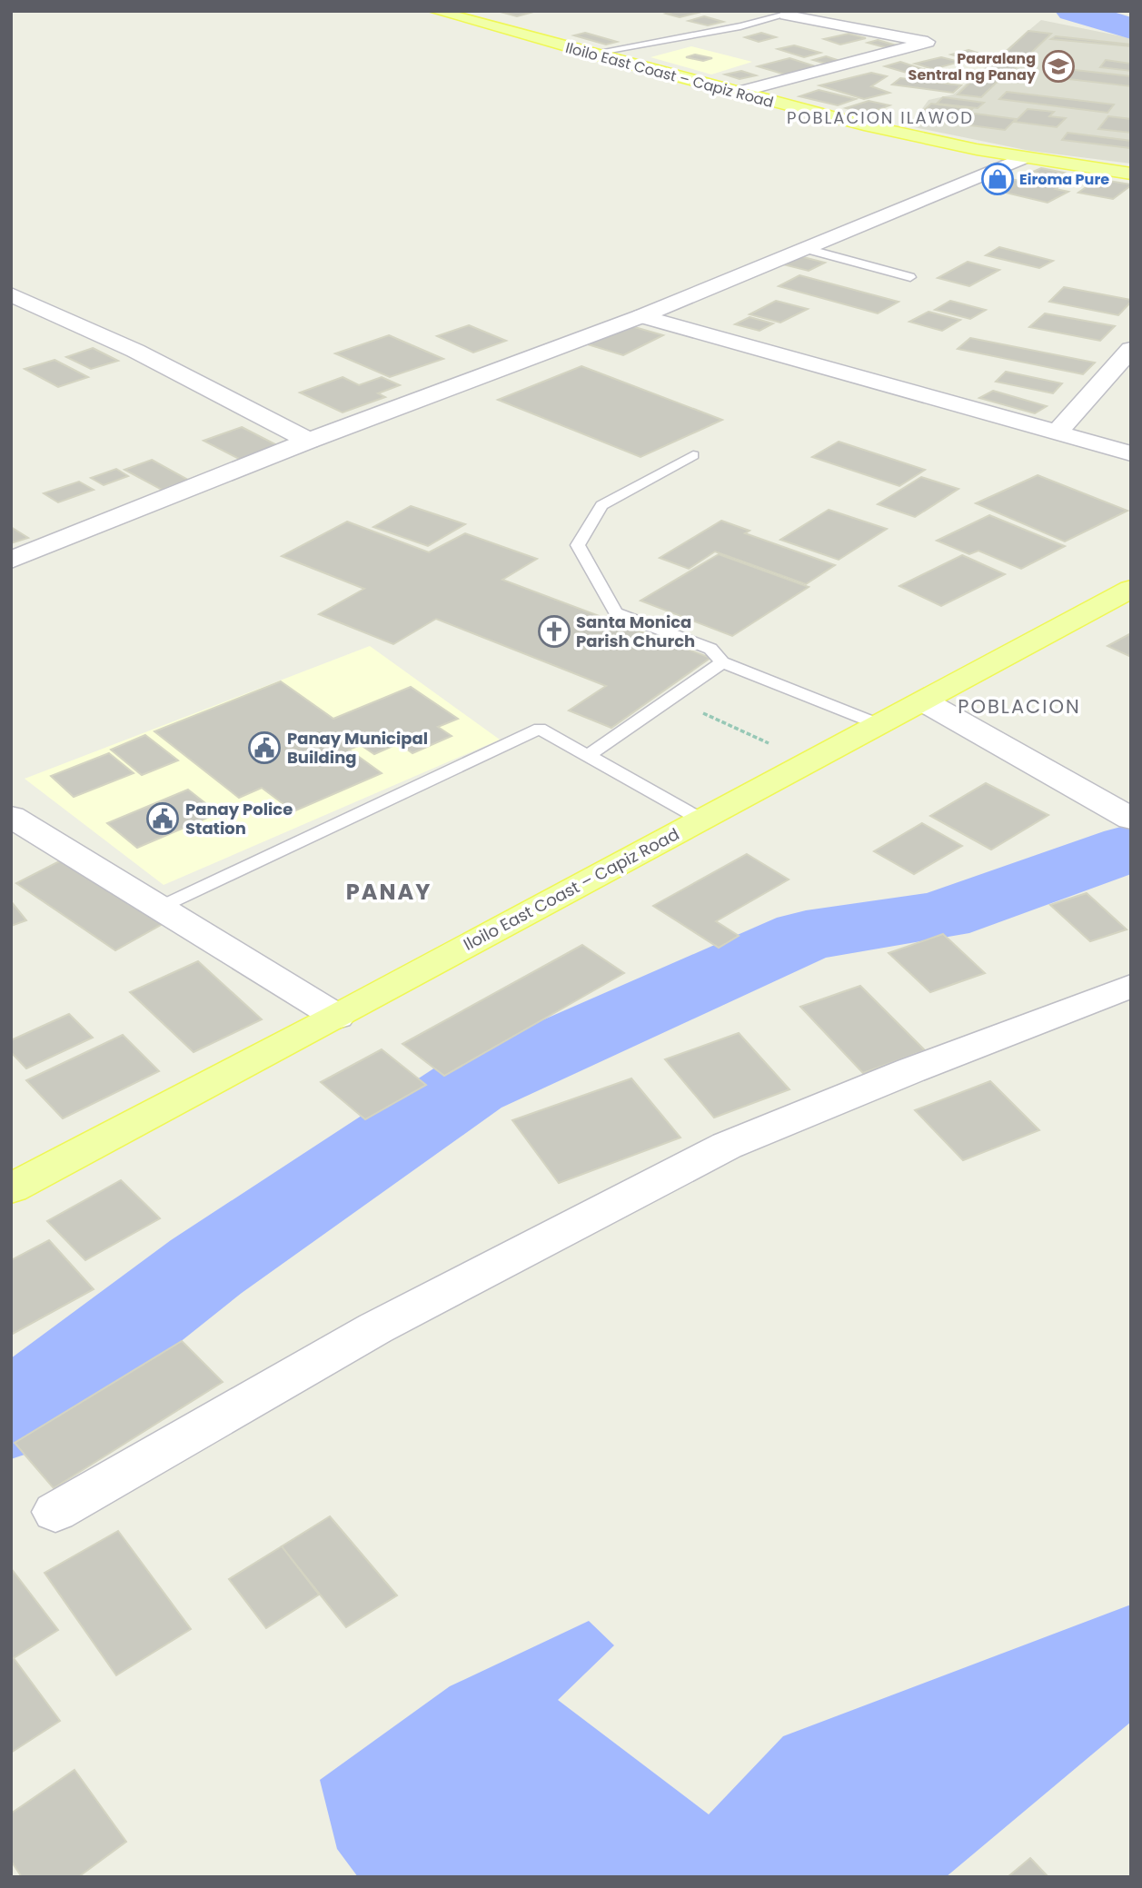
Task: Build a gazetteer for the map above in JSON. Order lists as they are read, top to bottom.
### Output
{
  "streets": {
    "main road": ["Iloilo East Coast – Capiz Road"]
  },
  "districts": ["POBLACION ILAWOD", "POBLACION", "PANAY"],
  "places": {
    "school or university": ["Paaralang Sentral ng Panay"],
    "shop": ["Eiroma Pure"],
    "church": ["Santa Monica Parish Church"],
    "public building": ["Panay Municipal Building", "Panay Police Station"]
  }
}
